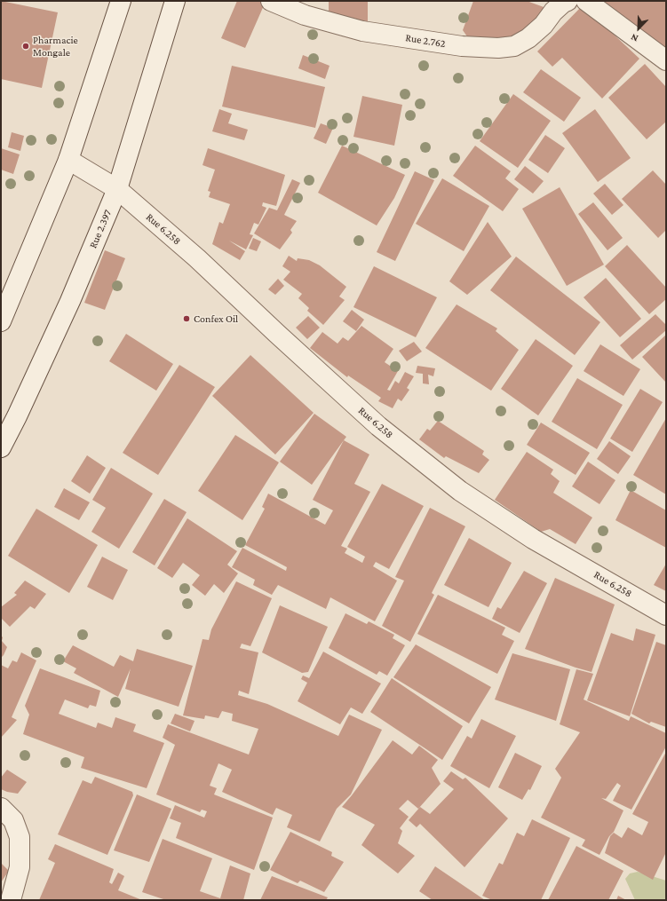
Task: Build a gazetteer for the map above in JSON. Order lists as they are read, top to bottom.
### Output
{
  "streets": {
    "street": ["Rue 2.762", "Rue 2.397", "Rue 6.258"]
  },
  "crossings": [
    ["Rue 2.397", "Rue 6.258"]
  ],
  "places": ["Pharmacie Mongale", "Confex Oil"],
  "north": "bottom left"
}
